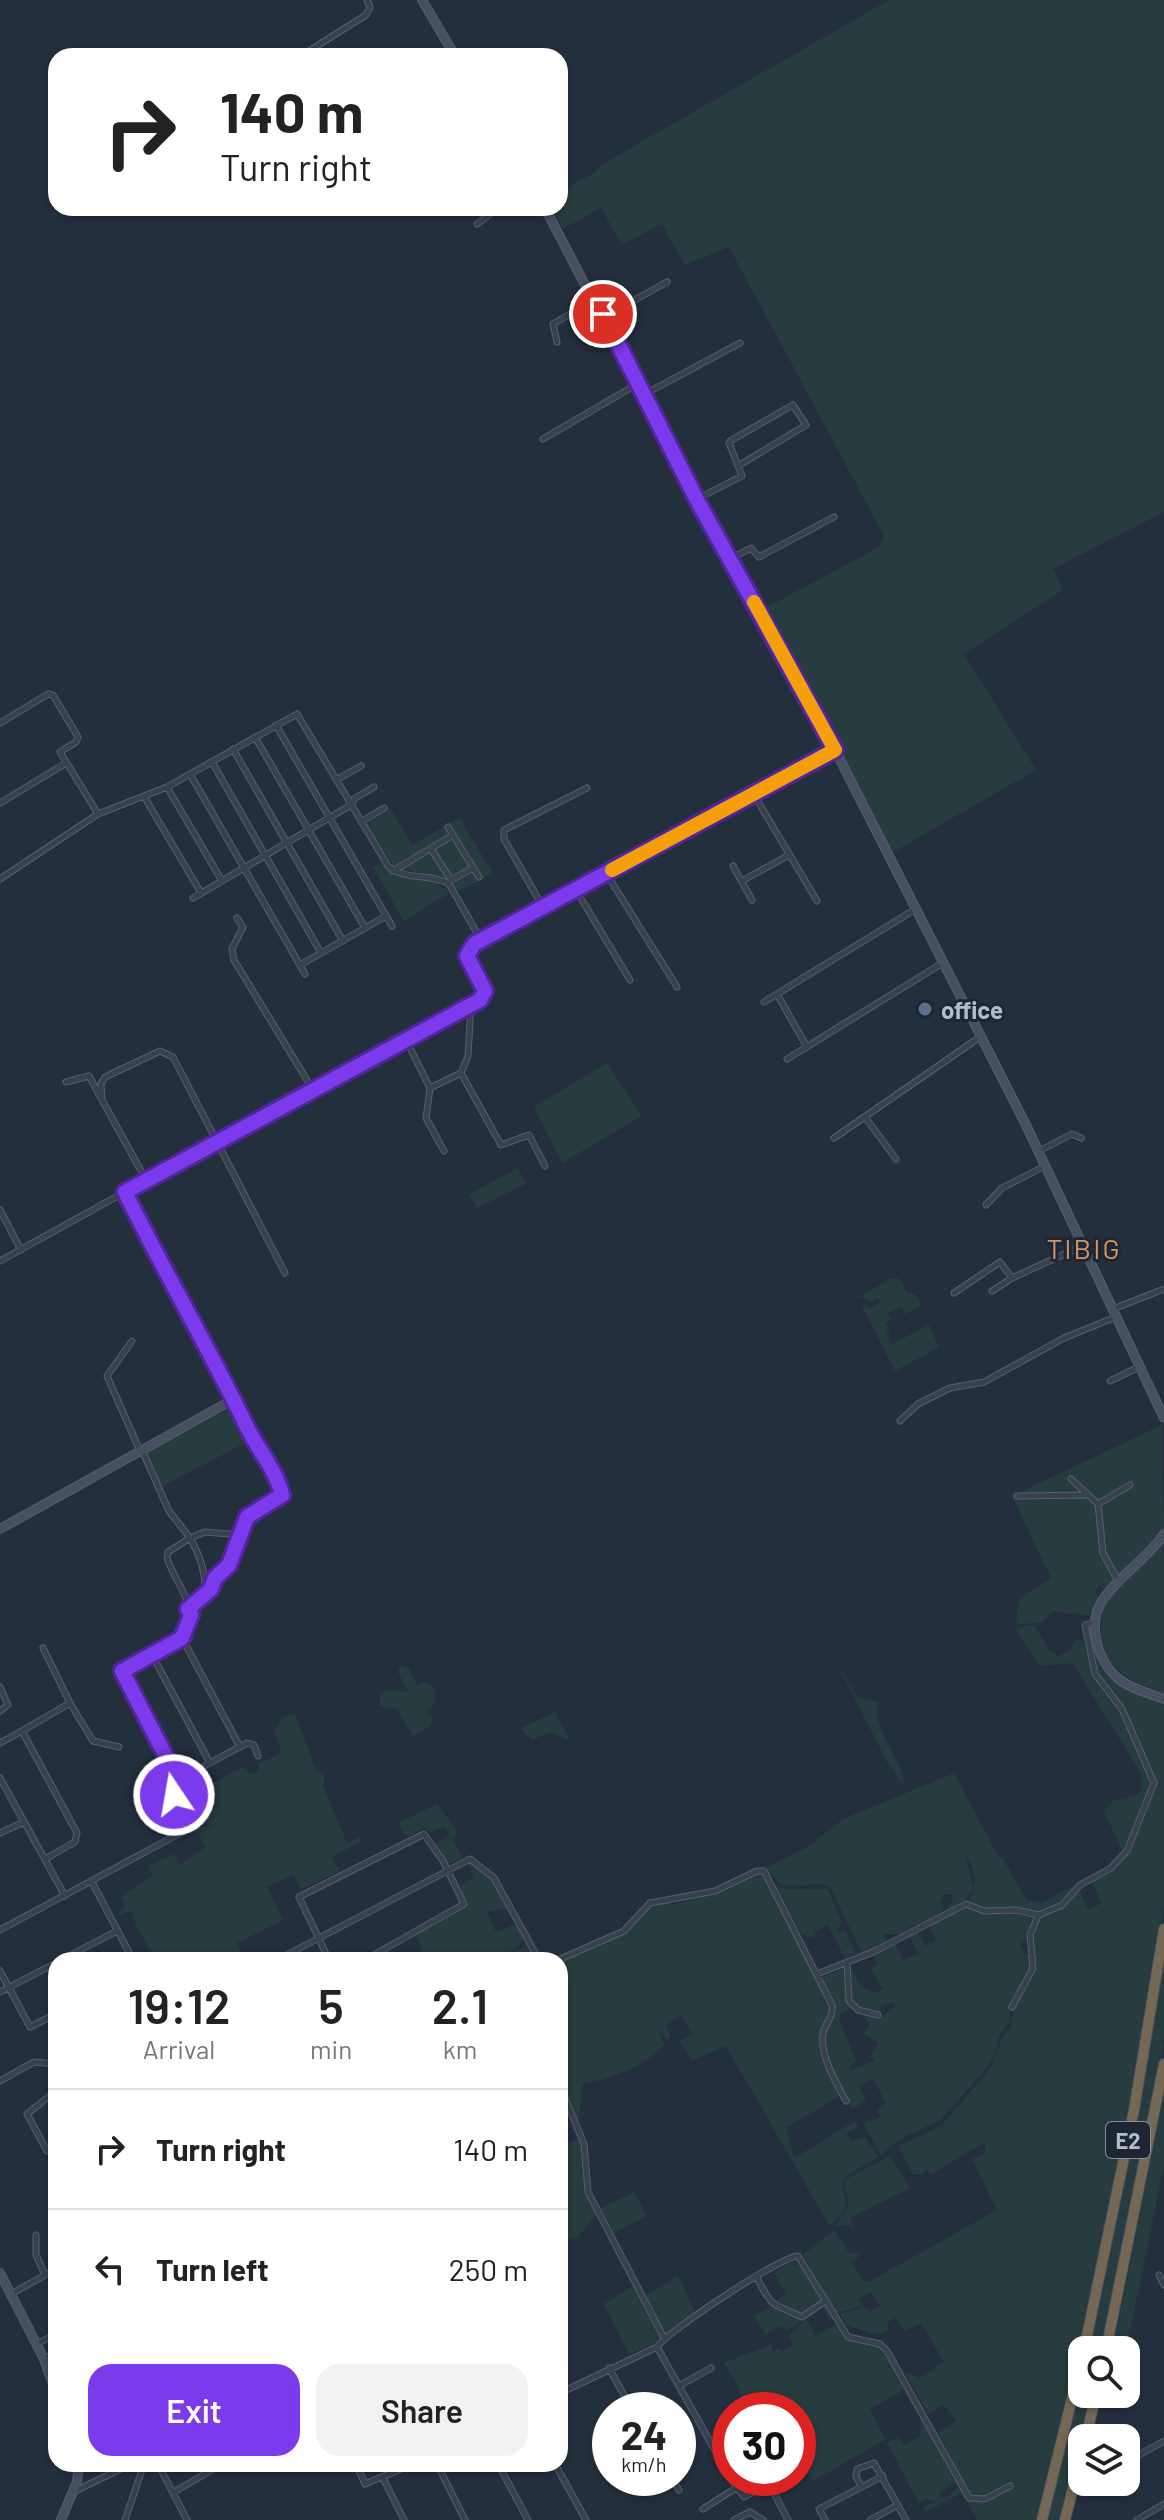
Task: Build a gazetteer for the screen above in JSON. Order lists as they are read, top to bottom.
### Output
{
  "streets": {
    "highway": ["E2"]
  },
  "districts": ["TIBIG"],
  "places": ["office"],
  "page": {
    "turn": ["140 m", "Turn right"],
    "eta": [
      "19:12",
      "Arrival",
      "5",
      "min",
      "2.1",
      "km"
    ],
    "list": [
      {
        "name": "Turn right",
        "value": "140 m"
      },
      {
        "name": "Turn left",
        "value": "250 m"
      }
    ],
    "buttons": ["Exit", "Share"],
    "speed": "24 km/h",
    "limit": "30"
  }
}
